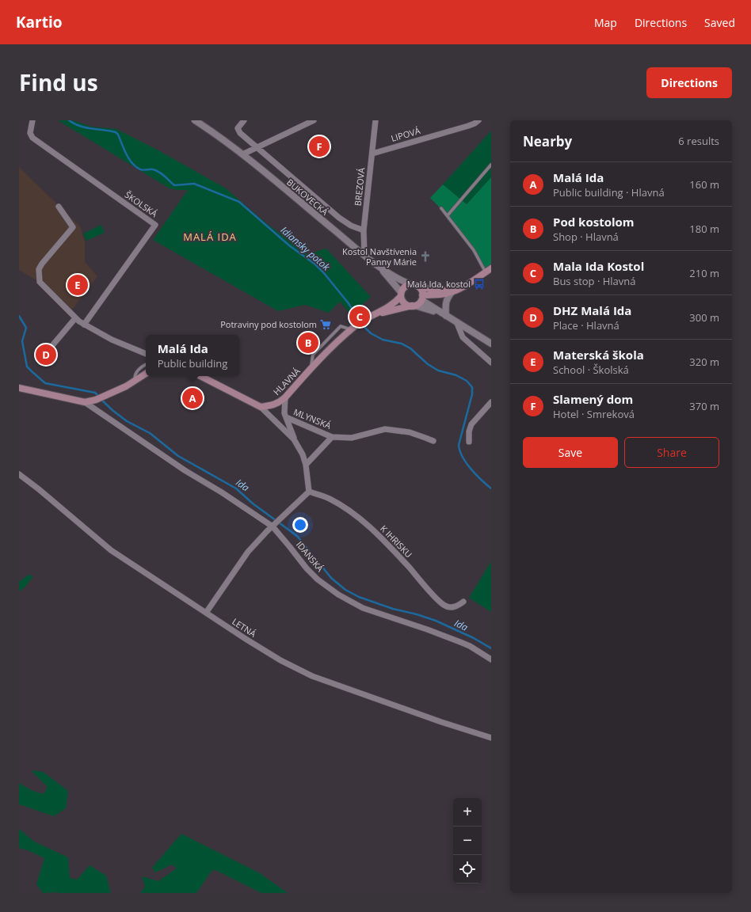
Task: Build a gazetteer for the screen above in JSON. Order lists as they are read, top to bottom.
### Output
{
  "streets": {
    "main road": ["HLAVNÁ"],
    "street": [
      "LIPOVÁ",
      "BREZOVÁ",
      "BUKOVECKÁ",
      "ŠKOLSKÁ",
      "MLYNSKÁ",
      "K IHRISKU",
      "IDANSKÁ",
      "LETNÁ"
    ]
  },
  "crossings": [
    ["LIPOVÁ", "BREZOVÁ"],
    ["BREZOVÁ", "BUKOVECKÁ"],
    ["BUKOVECKÁ", "HLAVNÁ"]
  ],
  "districts": ["MALÁ IDA"],
  "water": ["Idiansky potok", "Ida"],
  "places": {
    "church": ["Kostol Navštívenia Panny Márie"],
    "bus stop": ["Malá Ida, kostol"],
    "supermarket": ["Potraviny pod kostolom"]
  },
  "page": {
    "header": "Kartio",
    "nav": ["Map", "Directions", "Saved"],
    "title": "Find us",
    "buttons": [
      "Directions",
      ["Save", "Share"]
    ],
    "heading": ["Nearby", "6 results"],
    "pins": [
      "F",
      "E",
      "C",
      "B",
      "D",
      "A"
    ],
    "list": [
      {
        "mark": "A",
        "name": "Malá Ida",
        "note": "Public building · Hlavná",
        "value": "160 m"
      },
      {
        "mark": "B",
        "name": "Pod kostolom",
        "note": "Shop · Hlavná",
        "value": "180 m"
      },
      {
        "mark": "C",
        "name": "Mala Ida Kostol",
        "note": "Bus stop · Hlavná",
        "value": "210 m"
      },
      {
        "mark": "D",
        "name": "DHZ Malá Ida",
        "note": "Place · Hlavná",
        "value": "300 m"
      },
      {
        "mark": "E",
        "name": "Materská škola",
        "note": "School · Školská",
        "value": "320 m"
      },
      {
        "mark": "F",
        "name": "Slamený dom",
        "note": "Hotel · Smreková",
        "value": "370 m"
      }
    ],
    "popup": ["Malá Ida", "Public building"],
    "map_buttons": ["+", "−"]
  }
}
